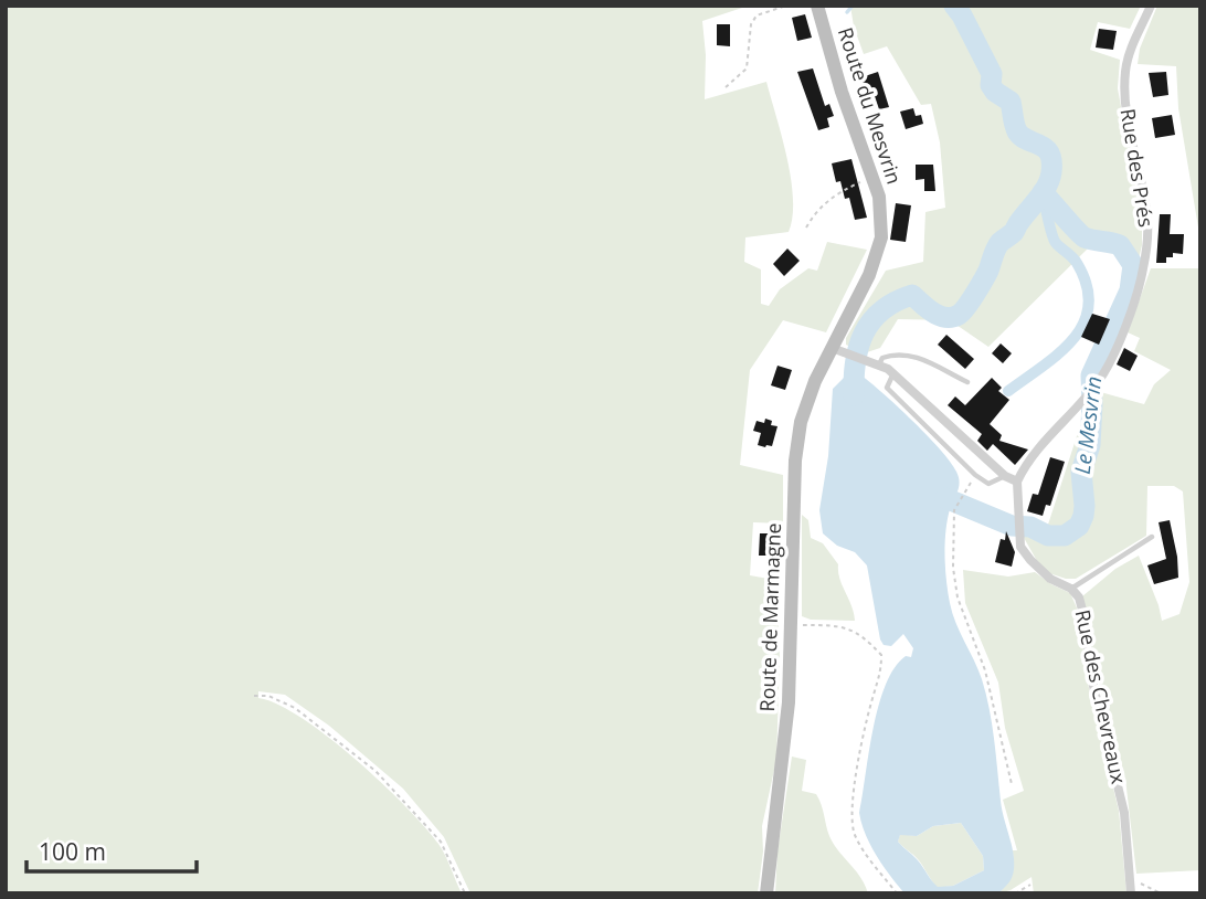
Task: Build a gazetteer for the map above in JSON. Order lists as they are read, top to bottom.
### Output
{
  "streets": {
    "main road": ["Route du Mesvrin", "Route de Marmagne"],
    "street": ["Rue des Prés", "Rue des Chevreaux"]
  },
  "crossings": [
    ["Route du Mesvrin", "Route de Marmagne"],
    ["Rue des Prés", "Rue des Chevreaux"]
  ],
  "water": ["Le Mesvrin"],
  "scale_bar": "100 m"
}
